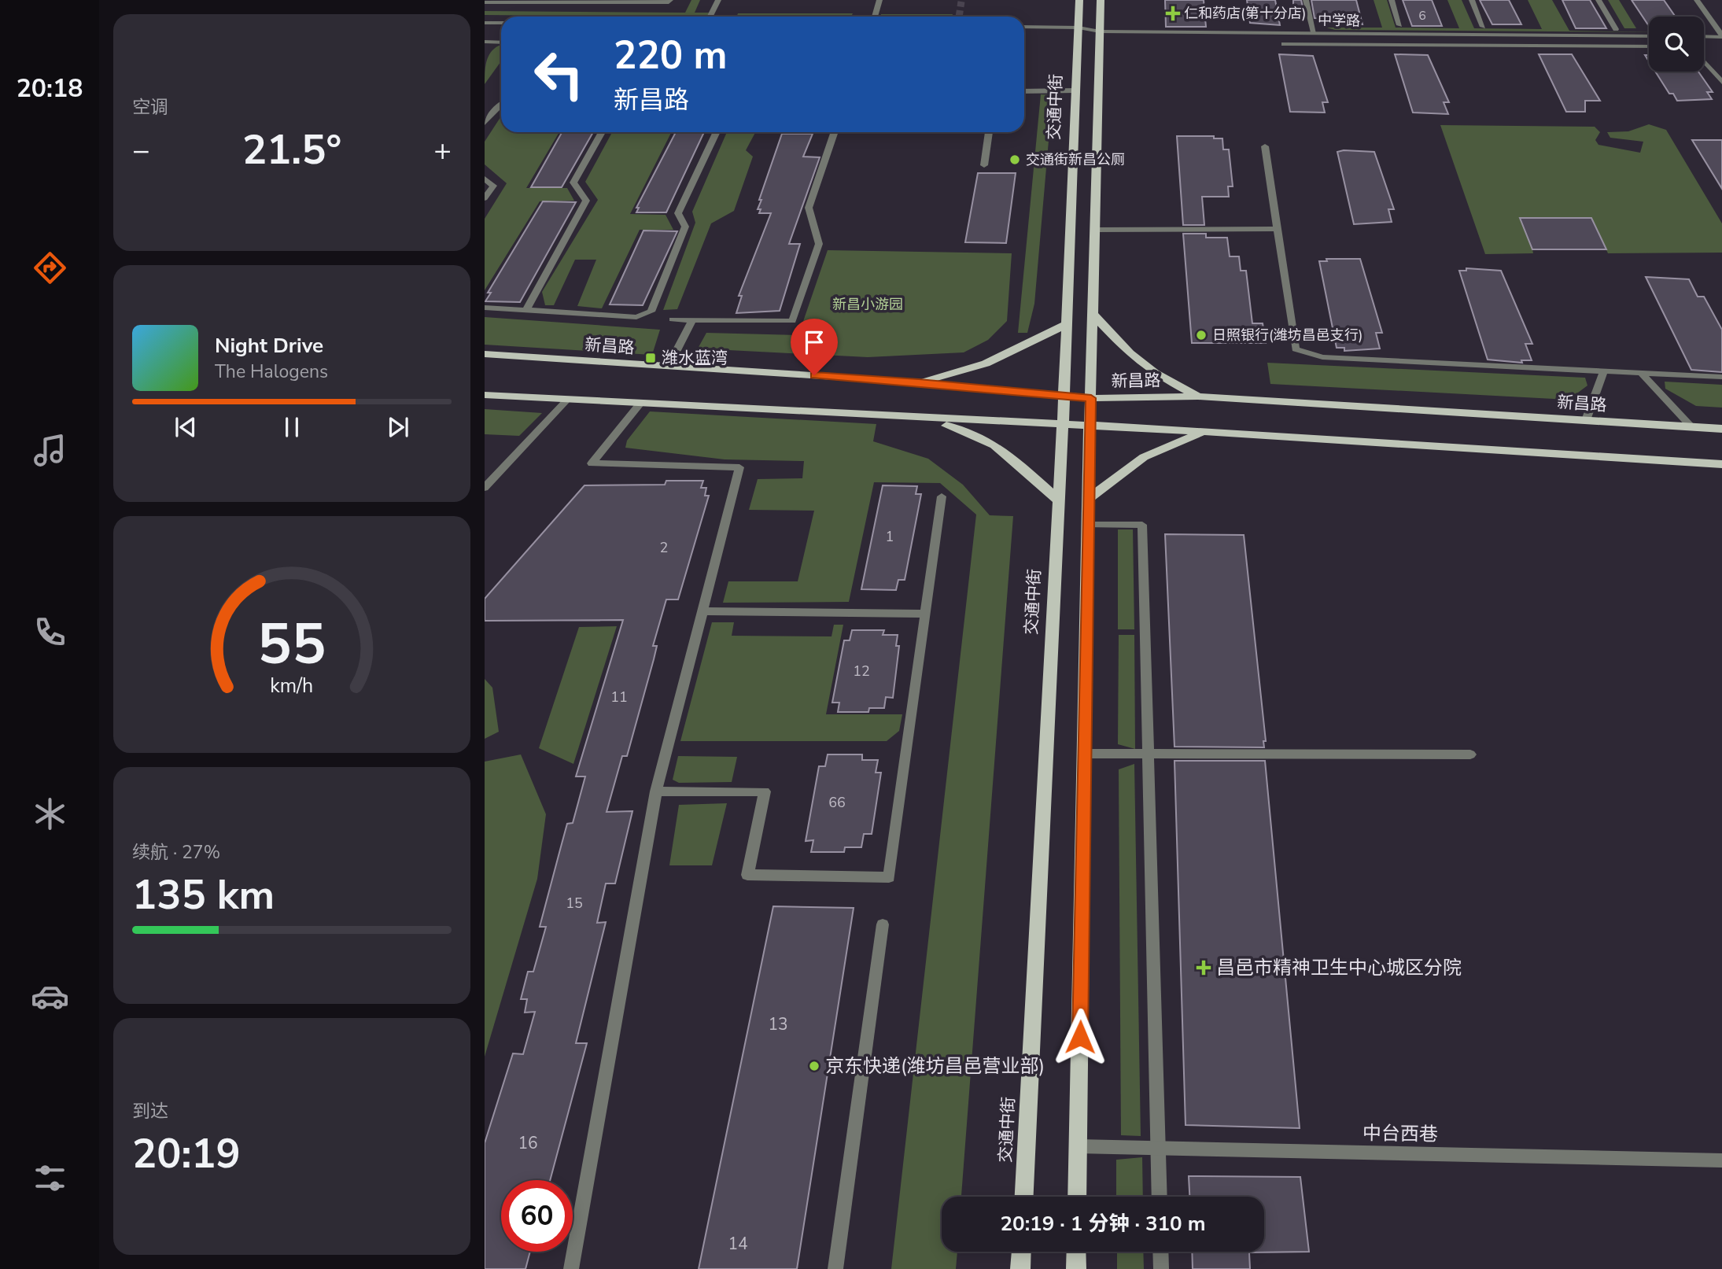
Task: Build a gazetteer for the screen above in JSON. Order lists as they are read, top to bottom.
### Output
{
  "streets": {
    "main road": ["交通中街", "新昌路"],
    "street": ["中学路", "中台西巷"]
  },
  "crossings": [
    ["中学路", "交通中街"],
    ["交通中街", "新昌路"]
  ],
  "parks": ["新昌小游园"],
  "places": {
    "health": ["仁和药店(第十分店)", "昌邑市精神卫生中心城区分院"],
    "other": ["交通街新昌公厕", "日照银行(潍坊昌邑支行)", "京东快递(潍坊昌邑营业部)"],
    "transit": ["潍水蓝湾"]
  },
  "house_numbers": [
    "6",
    "1",
    "2",
    "12",
    "11",
    "66",
    "15",
    "13",
    "16",
    "14"
  ],
  "page": {
    "tabs": "20:18",
    "tile": [
      "空调",
      ["续航 · 27%", "135 km"],
      ["到达", "20:19"]
    ],
    "turn": ["220 m", "新昌路"],
    "heat": ["−", "21.5°", "+"],
    "song": ["Night Drive", "The Halogens"],
    "limit": "60",
    "trip": "20:19 · 1 分钟 · 310 m",
    "gauge": ["55", "km/h"]
  }
}
